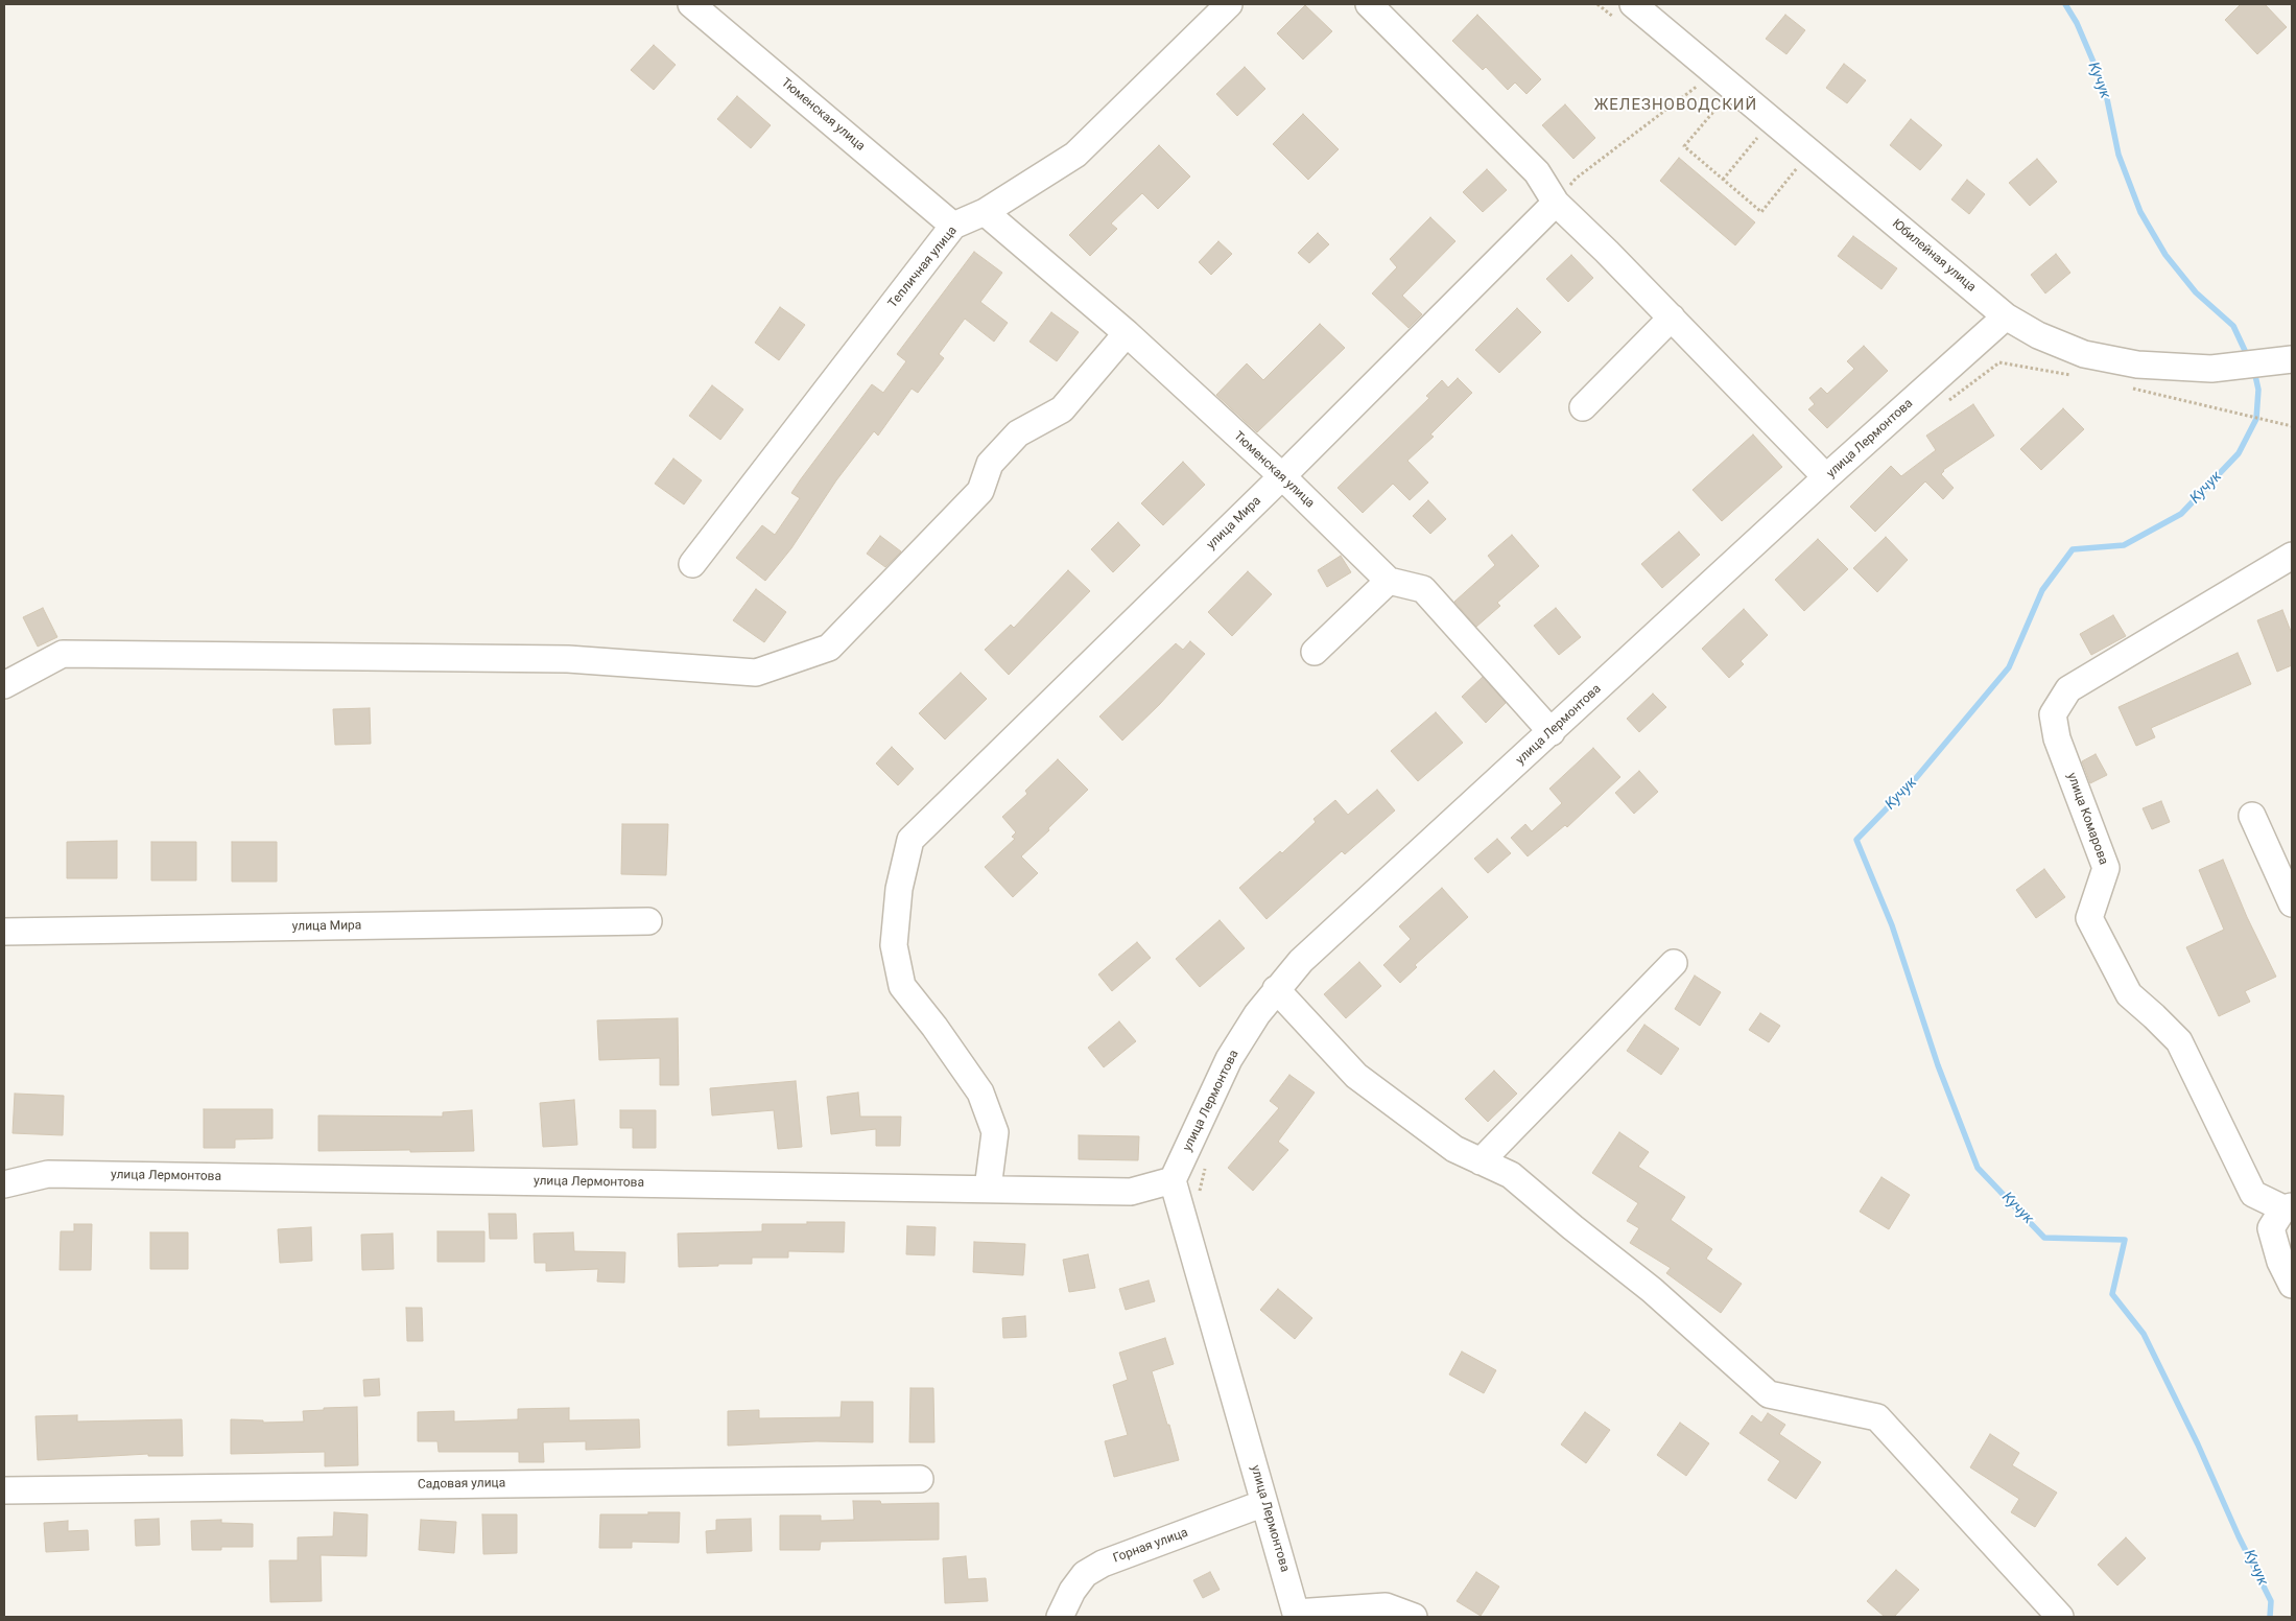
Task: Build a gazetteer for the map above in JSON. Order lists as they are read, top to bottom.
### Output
{
  "streets": {
    "street": [
      "Тюменская улица",
      "Юбилейная улица",
      "Тепличная улица",
      "улица Лермонтова",
      "улица Мира",
      "улица Комарова",
      "Садовая улица",
      "Горная улица"
    ]
  },
  "crossings": [
    ["Тюменская улица", "Тепличная улица"],
    ["Тюменская улица", "улица Мира"],
    ["Юбилейная улица", "улица Лермонтова"],
    ["улица Лермонтова", "улица Мира"],
    ["улица Лермонтова", "Горная улица"]
  ],
  "districts": ["ЖЕЛЕЗНОВОДСКИЙ"],
  "water": ["Кучук"]
}
